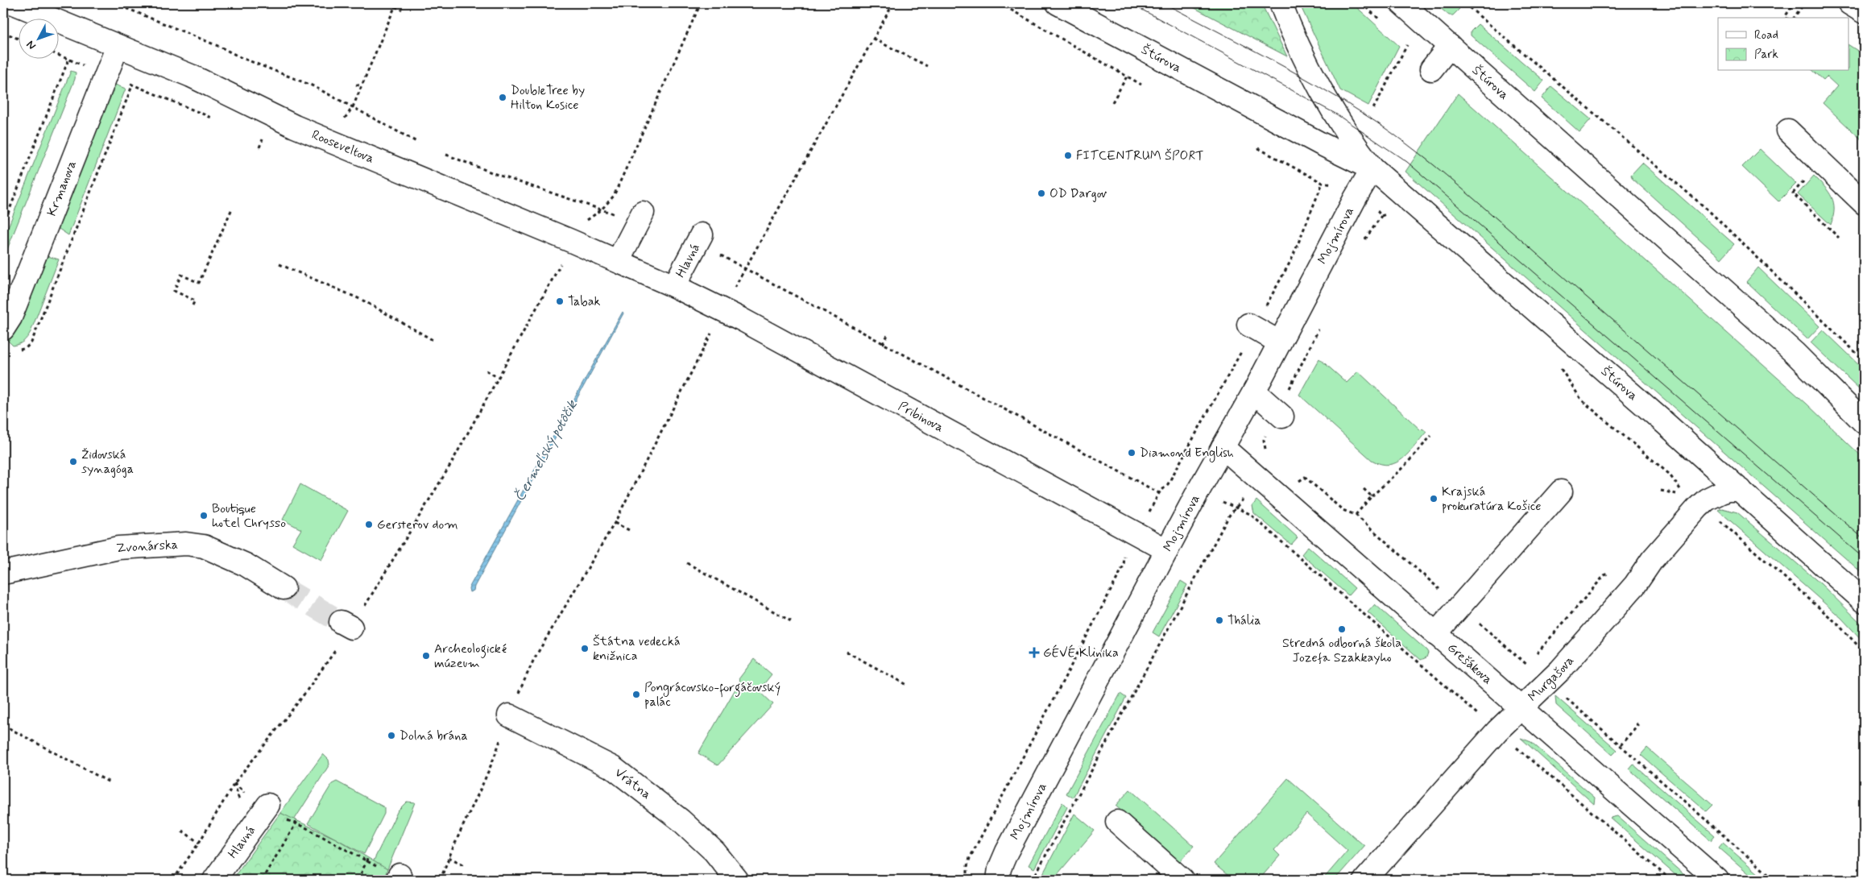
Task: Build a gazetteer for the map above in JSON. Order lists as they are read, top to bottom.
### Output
{
  "streets": {
    "street": [
      "Štúrova",
      "Rooseveltova",
      "Krmanova",
      "Mojmírova",
      "Hlavná",
      "Pribinova",
      "Zvonárska",
      "Grešákova",
      "Murgašova",
      "Vrátna"
    ]
  },
  "crossings": [
    ["Štúrova", "Mojmírova"],
    ["Štúrova", "Murgašova"],
    ["Rooseveltova", "Krmanova"],
    ["Rooseveltova", "Hlavná"],
    ["Rooseveltova", "Pribinova"],
    ["Mojmírova", "Pribinova"],
    ["Mojmírova", "Grešákova"],
    ["Hlavná", "Pribinova"],
    ["Grešákova", "Murgašova"]
  ],
  "water": ["Čermeľský potôčik"],
  "places": {
    "other": [
      "DoubleTree by Hilton Kosice",
      "FITCENTRUM ŠPORT",
      "OD Dargov",
      "Tabak",
      "Diamond English",
      "Židovská synagóga",
      "Krajská prokuratúra Košice",
      "Boutique hotel Chrysso",
      "Gersterov dom",
      "Thália",
      "Stredná odborná škola Jozefa Szakkayho",
      "Štátna vedecká knižnica",
      "Archeologické múzeum",
      "Pongrácovsko-forgáčovský palác",
      "Dolná brána"
    ],
    "health": ["GÉVÉ Klinika"]
  },
  "legend": ["Road", "Park"],
  "north": "bottom left"
}
